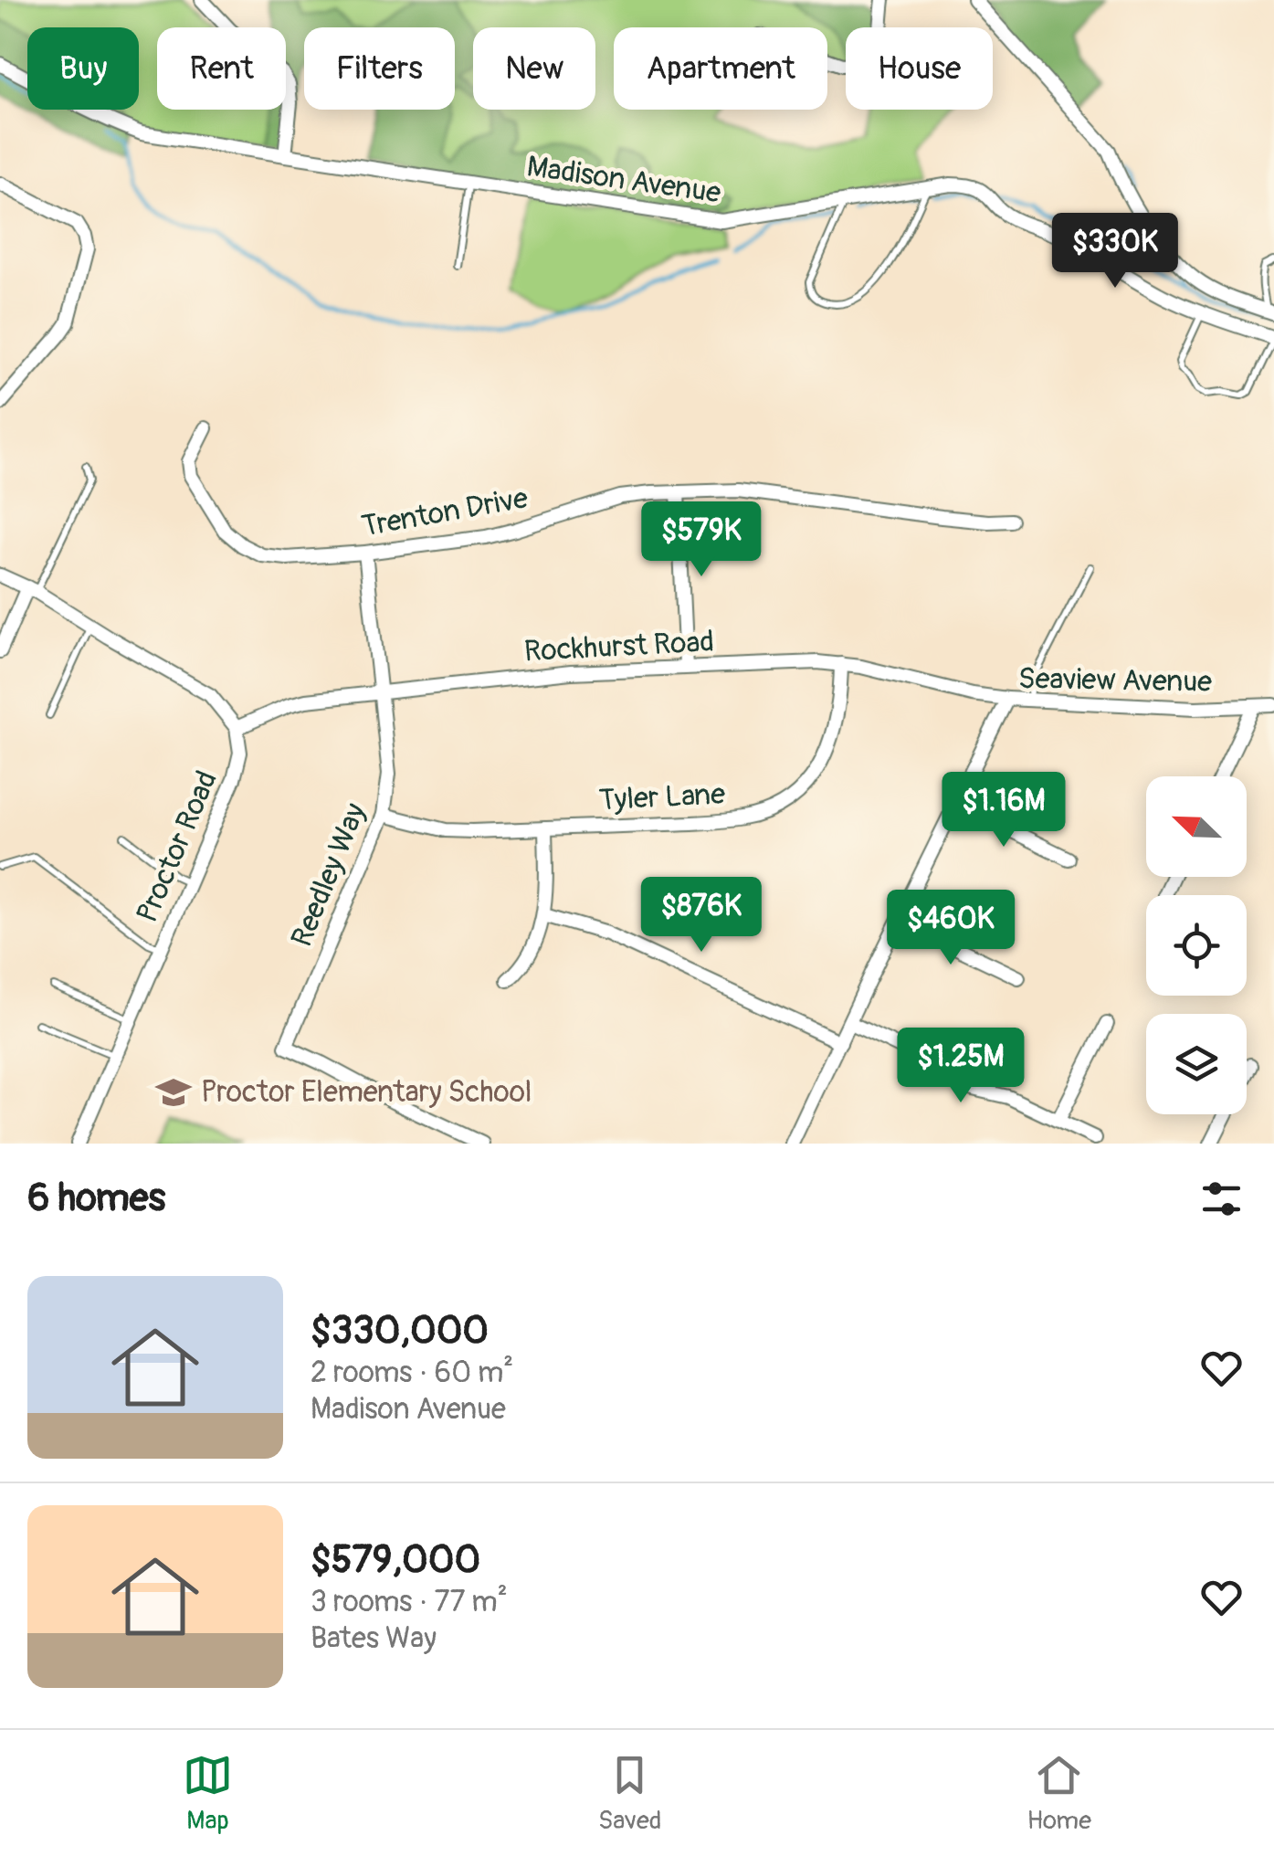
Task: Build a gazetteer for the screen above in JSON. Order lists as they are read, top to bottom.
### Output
{
  "streets": {
    "street": [
      "Madison Avenue",
      "Trenton Drive",
      "Rockhurst Road",
      "Seaview Avenue",
      "Tyler Lane",
      "Proctor Road",
      "Reedley Way"
    ]
  },
  "crossings": [
    ["Trenton Drive", "Reedley Way"],
    ["Rockhurst Road", "Seaview Avenue"],
    ["Rockhurst Road", "Tyler Lane"],
    ["Rockhurst Road", "Proctor Road"],
    ["Rockhurst Road", "Reedley Way"],
    ["Tyler Lane", "Reedley Way"]
  ],
  "places": {
    "school or university": ["Proctor Elementary School"]
  },
  "north": "top left",
  "page": {
    "chip": [
      "Buy",
      "Rent",
      "Filters",
      "New",
      "Apartment",
      "House"
    ],
    "price": [
      "$330K",
      "$579K",
      "$1.16M",
      "$876K",
      "$460K",
      "$1.25M"
    ],
    "heading": "6 homes",
    "list": [
      {
        "name": "$330,000",
        "note": "2 rooms · 60 m² · Madison Avenue"
      },
      {
        "name": "$579,000",
        "note": "3 rooms · 77 m² · Bates Way"
      }
    ],
    "tabs": ["Map", "Saved", "Home"]
  }
}
